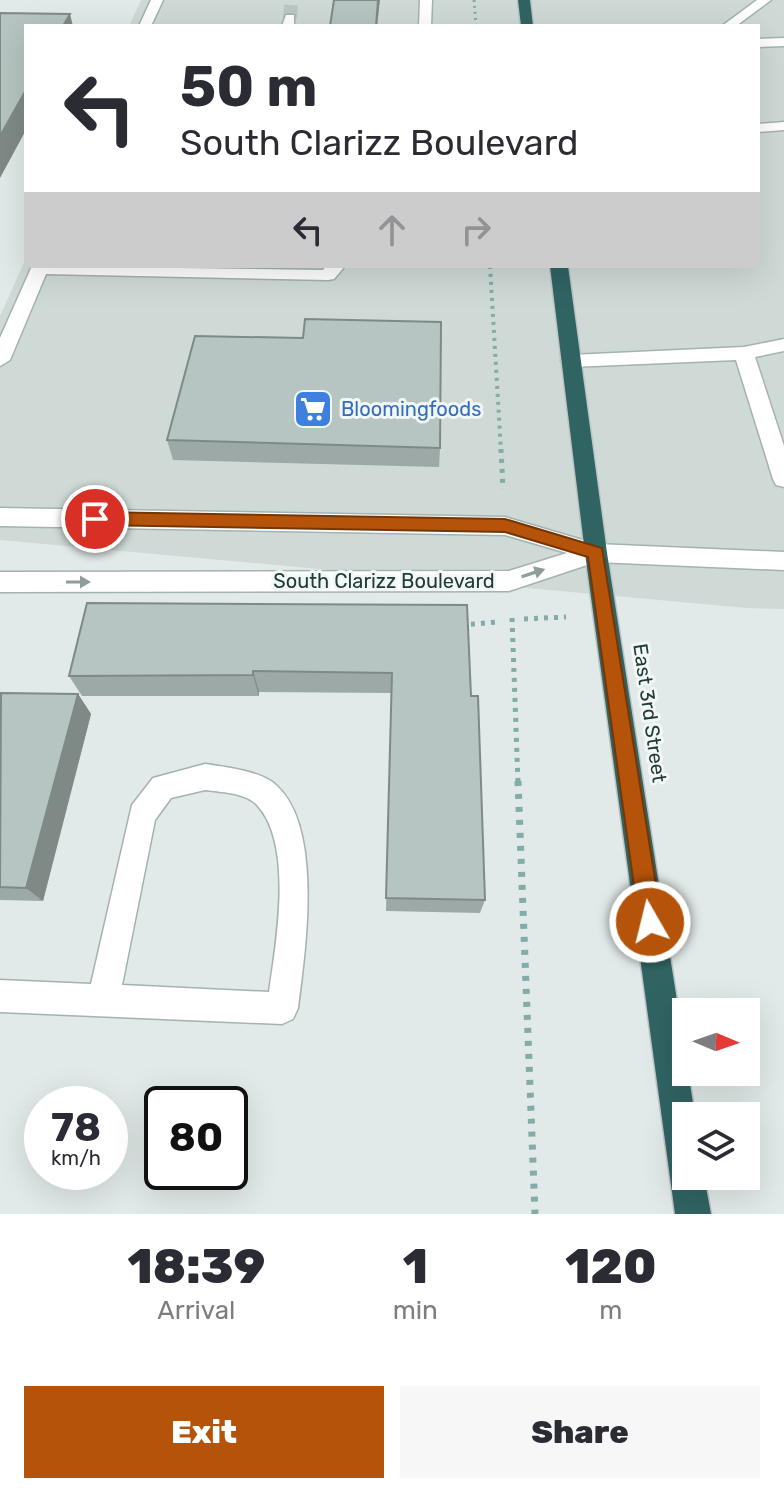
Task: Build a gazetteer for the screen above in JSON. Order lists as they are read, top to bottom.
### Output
{
  "streets": {
    "highway": ["East 3rd Street"],
    "street": ["South Clarizz Boulevard"]
  },
  "crossings": [
    ["South Clarizz Boulevard", "East 3rd Street"]
  ],
  "places": {
    "supermarket": ["Bloomingfoods"]
  },
  "north": "right",
  "page": {
    "turn": ["50 m", "South Clarizz Boulevard"],
    "speed": "78 km/h",
    "limit": "80",
    "eta": [
      "18:39",
      "Arrival",
      "1",
      "min",
      "120",
      "m"
    ],
    "buttons": ["Exit", "Share"]
  }
}
